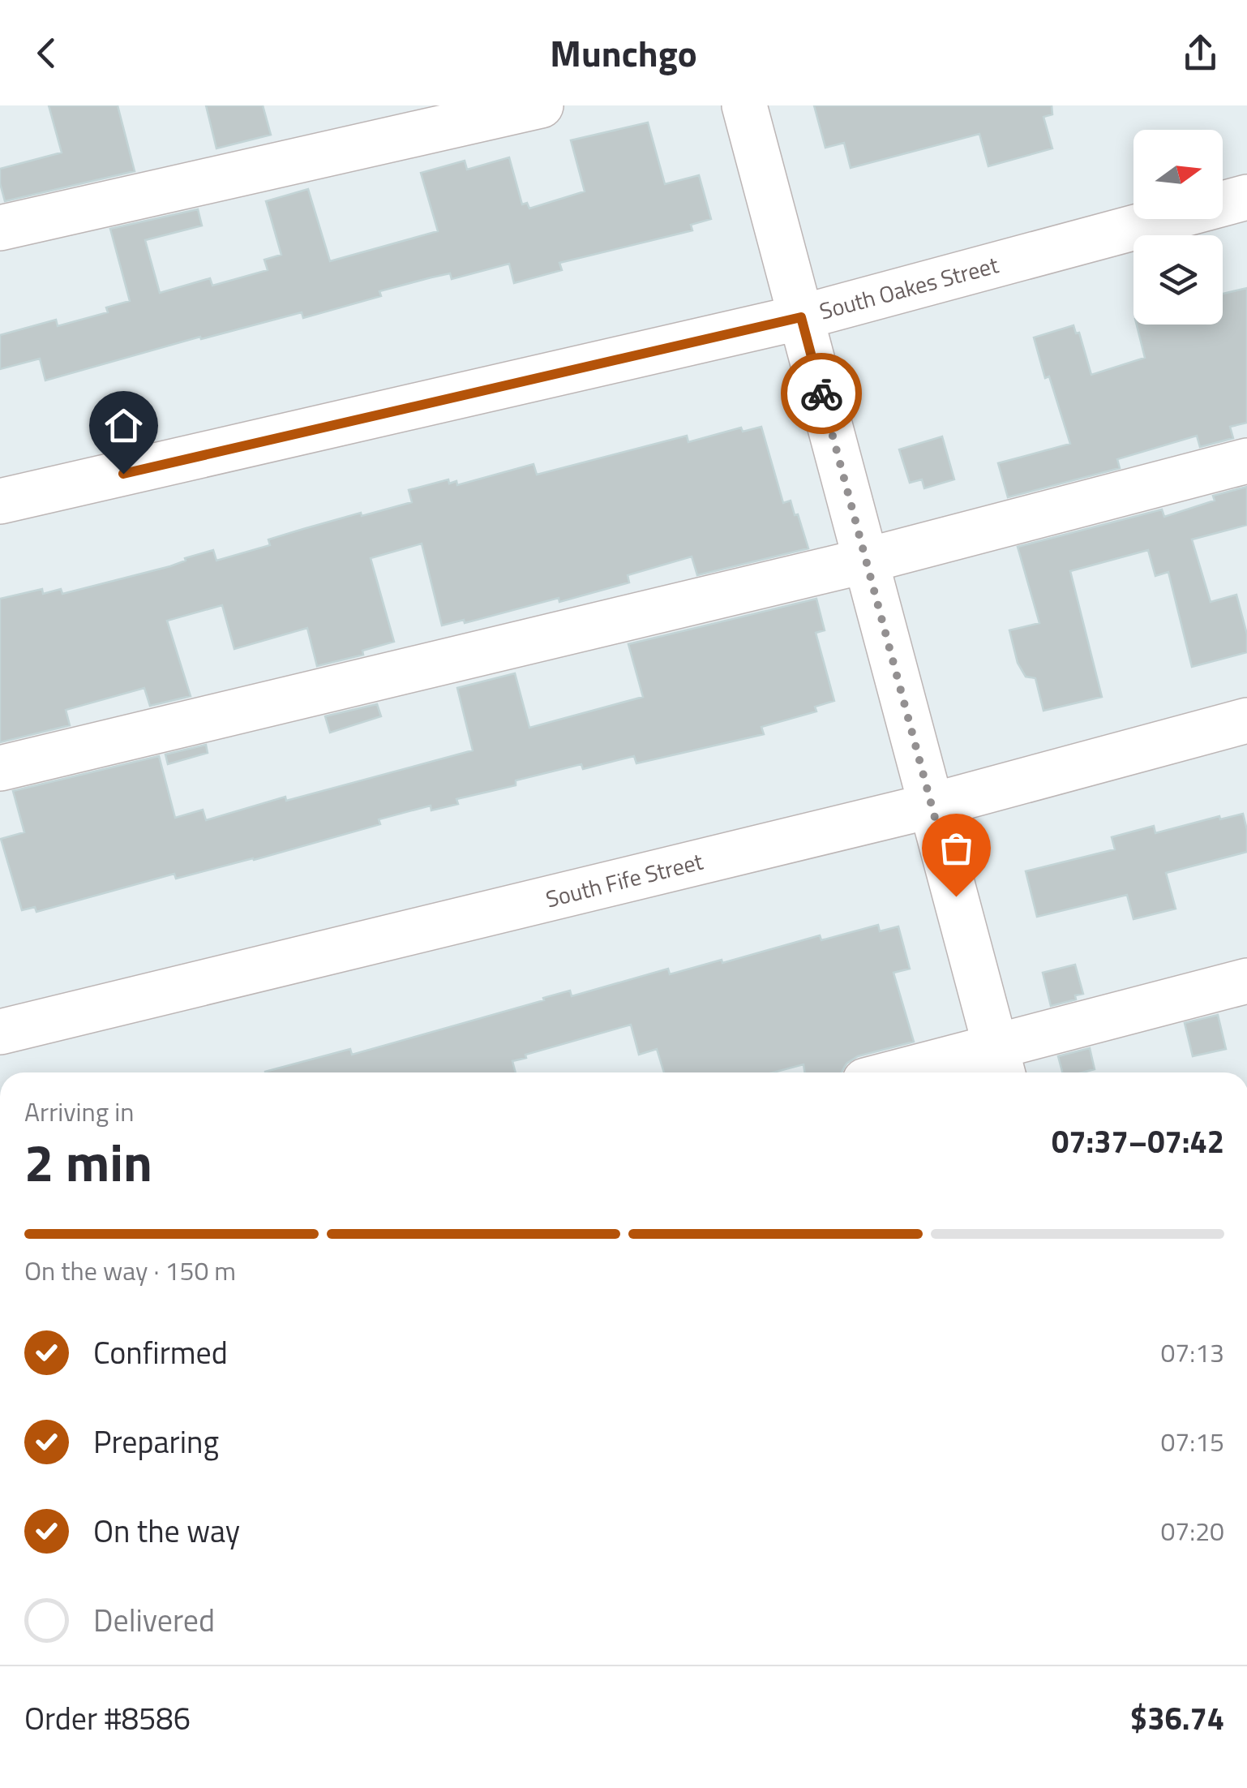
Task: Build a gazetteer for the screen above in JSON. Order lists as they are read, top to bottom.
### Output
{
  "streets": {
    "street": ["South Oakes Street", "South Fife Street"]
  },
  "north": "right",
  "page": {
    "header": "Munchgo",
    "heading": ["2 min", "Arriving in", "07:37–07:42"],
    "panel": ["Order #8586", "$36.74"],
    "bar": "On the way · 150 m",
    "list": [
      ["Confirmed", "07:13"],
      ["Preparing", "07:15"],
      ["On the way", "07:20"],
      "Delivered"
    ]
  }
}
